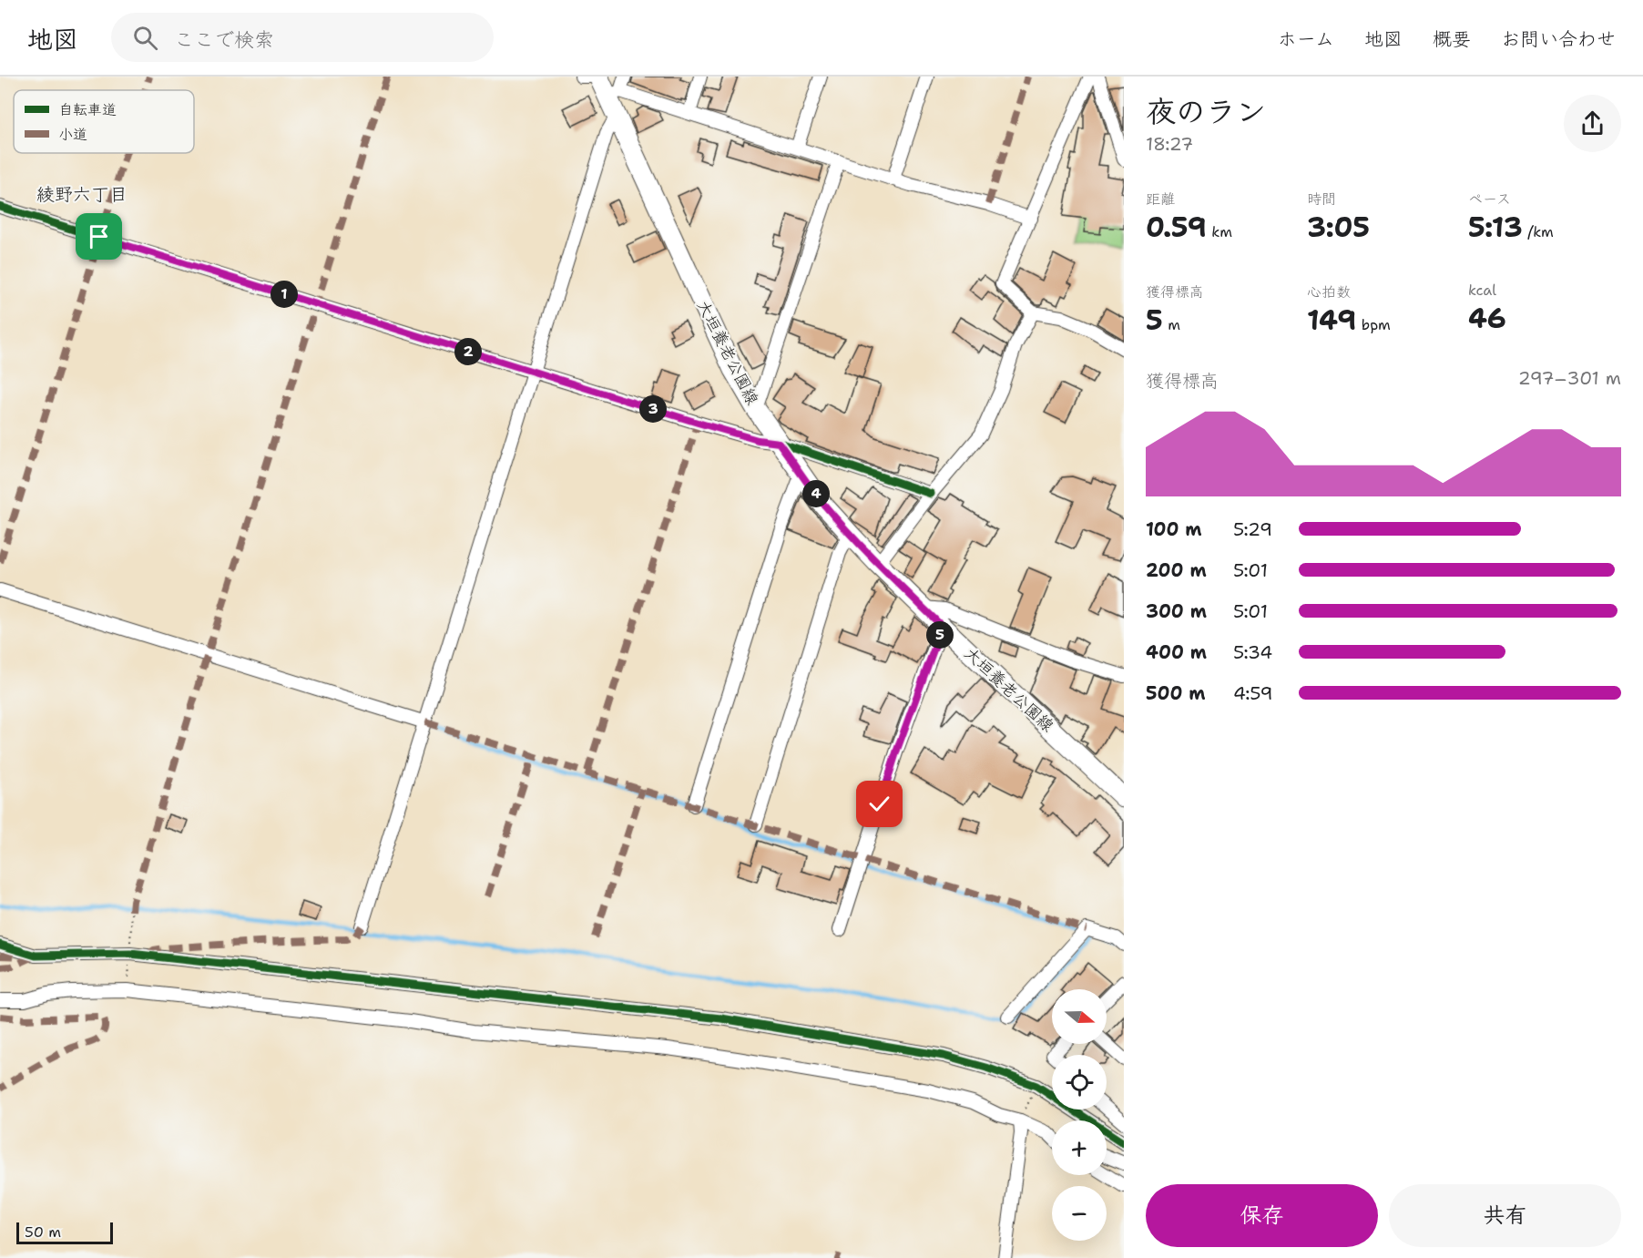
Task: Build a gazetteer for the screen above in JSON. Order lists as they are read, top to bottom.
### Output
{
  "streets": {
    "main road": ["大垣養老公園線"]
  },
  "districts": ["綾野六丁目"],
  "legend": ["自転車道", "小道"],
  "scale_bar": "50 m",
  "north": "right",
  "page": {
    "header": "地図",
    "search": "ここで検索",
    "nav": [
      "ホーム",
      "地図",
      "概要",
      "お問い合わせ"
    ],
    "heading": ["夜のラン", "18:27"],
    "stats": [
      ["距離", "0.59 km"],
      ["時間", "3:05"],
      ["ペース", "5:13 /km"],
      ["獲得標高", "5 m"],
      ["心拍数", "149 bpm"],
      ["kcal", "46"]
    ],
    "pins": [
      "1",
      "2",
      "3",
      "4",
      "5"
    ],
    "chart": ["獲得標高", "297–301 m"],
    "list": [
      {
        "name": "100 m",
        "note": "5:29"
      },
      {
        "name": "200 m",
        "note": "5:01"
      },
      {
        "name": "300 m",
        "note": "5:01"
      },
      {
        "name": "400 m",
        "note": "5:34"
      },
      {
        "name": "500 m",
        "note": "4:59"
      }
    ],
    "map_buttons": ["+", "−"],
    "buttons": ["保存", "共有"],
    "scale": "50 m"
  }
}
